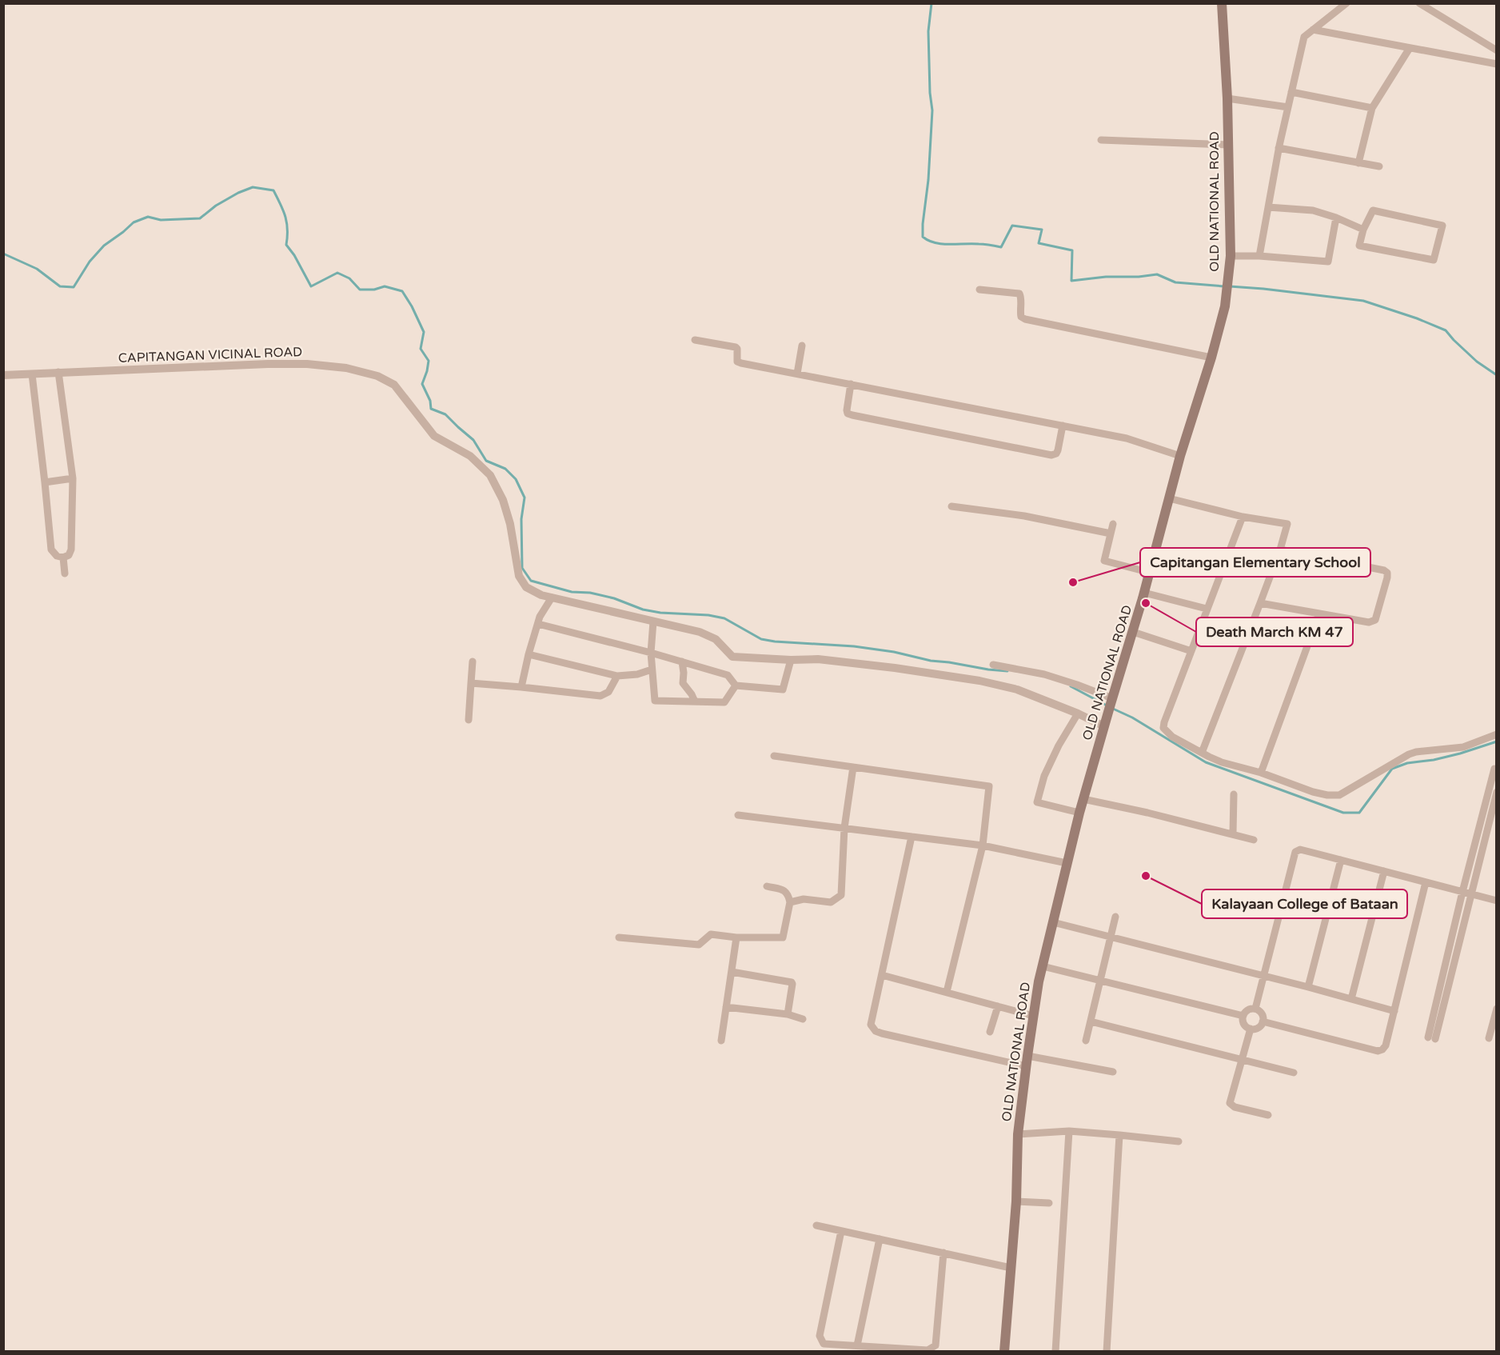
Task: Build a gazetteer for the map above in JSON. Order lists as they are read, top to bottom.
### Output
{
  "streets": {
    "main road": ["OLD NATIONAL ROAD"],
    "street": ["CAPITANGAN VICINAL ROAD"]
  },
  "crossings": [
    ["OLD NATIONAL ROAD", "CAPITANGAN VICINAL ROAD"]
  ],
  "places": ["Capitangan Elementary School", "Death March KM 47", "Kalayaan College of Bataan"]
}
